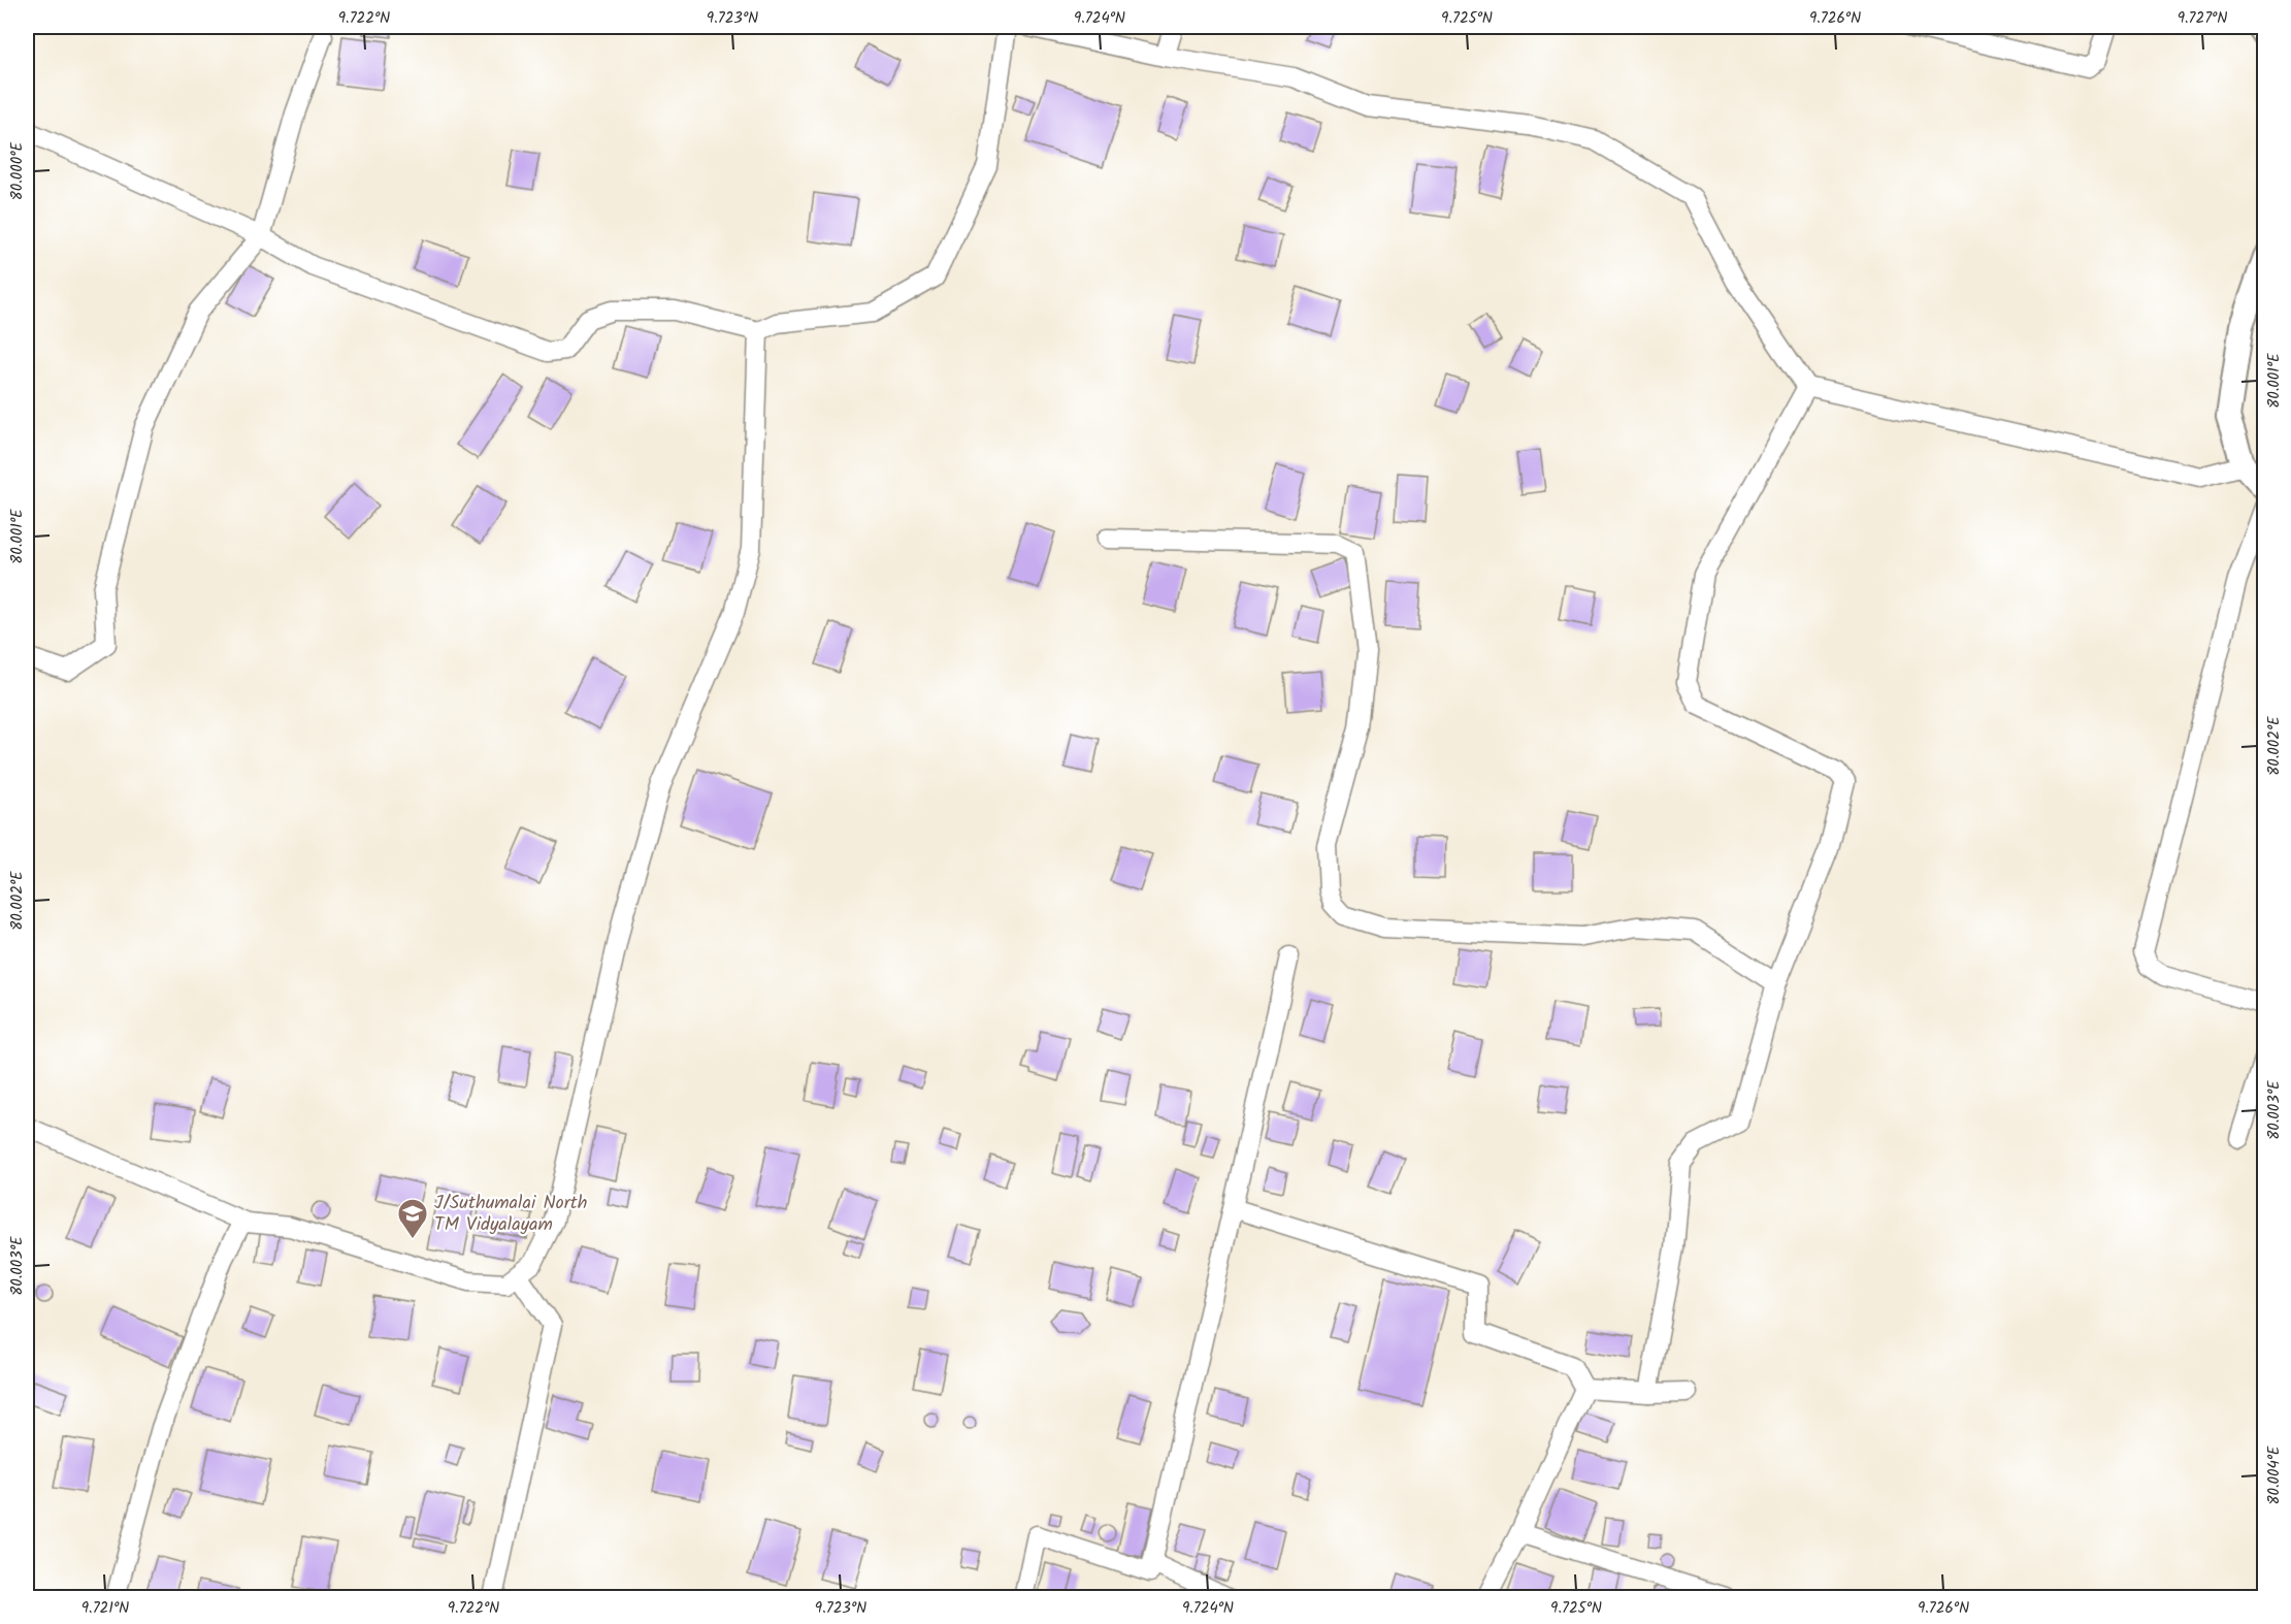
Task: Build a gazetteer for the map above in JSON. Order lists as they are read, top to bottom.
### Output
{
  "places": {
    "school or university": ["J/Suthumalai North TM Vidyalayam"]
  },
  "coordinates": [
    "9.722°N",
    "9.723°N",
    "9.724°N",
    "9.725°N",
    "9.726°N",
    "9.727°N",
    "80.000°E",
    "80.001°E",
    "80.002°E",
    "80.003°E",
    "80.004°E",
    "9.721°N"
  ]
}
